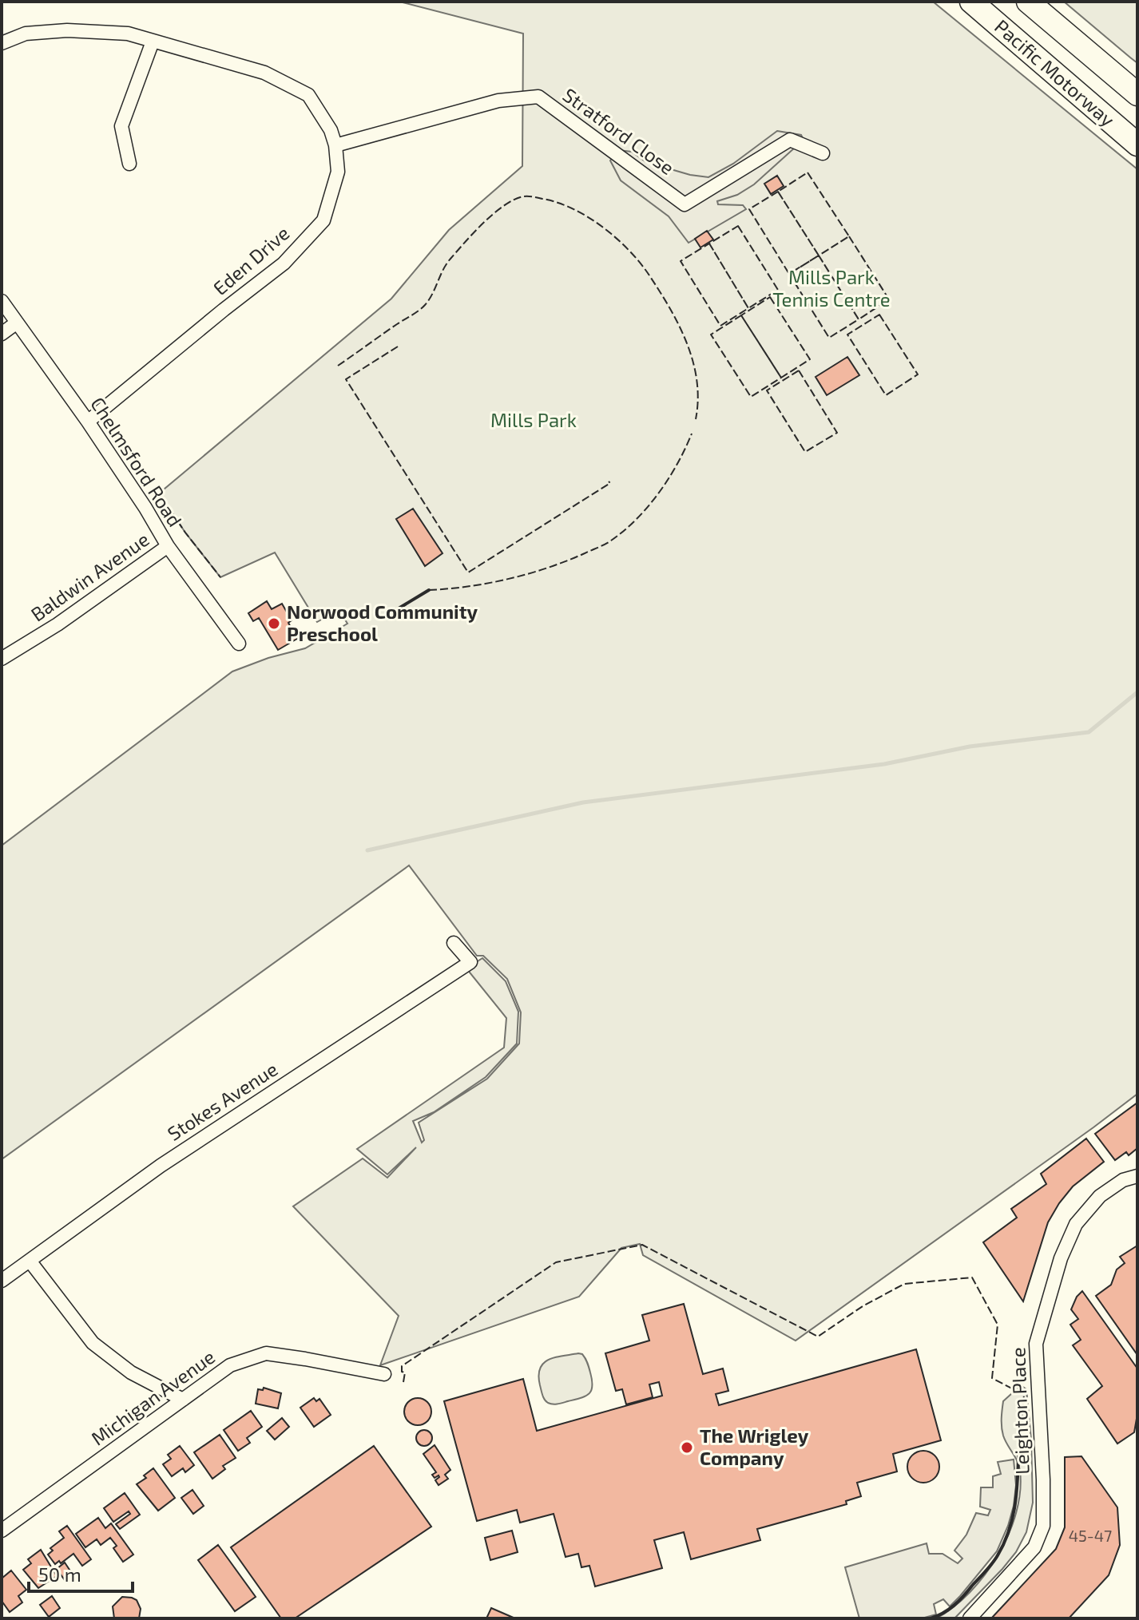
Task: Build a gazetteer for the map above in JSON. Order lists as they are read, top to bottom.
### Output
{
  "streets": {
    "highway": ["Pacific Motorway"],
    "street": [
      "Stratford Close",
      "Eden Drive",
      "Chelmsford Road",
      "Baldwin Avenue",
      "Stokes Avenue",
      "Michigan Avenue",
      "Leighton Place"
    ]
  },
  "crossings": [
    ["Stratford Close", "Eden Drive"],
    ["Eden Drive", "Chelmsford Road"],
    ["Chelmsford Road", "Baldwin Avenue"]
  ],
  "parks": ["Mills Park Tennis Centre", "Mills Park"],
  "places": ["Norwood Community Preschool", "The Wrigley Company"],
  "house_numbers": ["45-47"],
  "scale_bar": "50 m"
}
